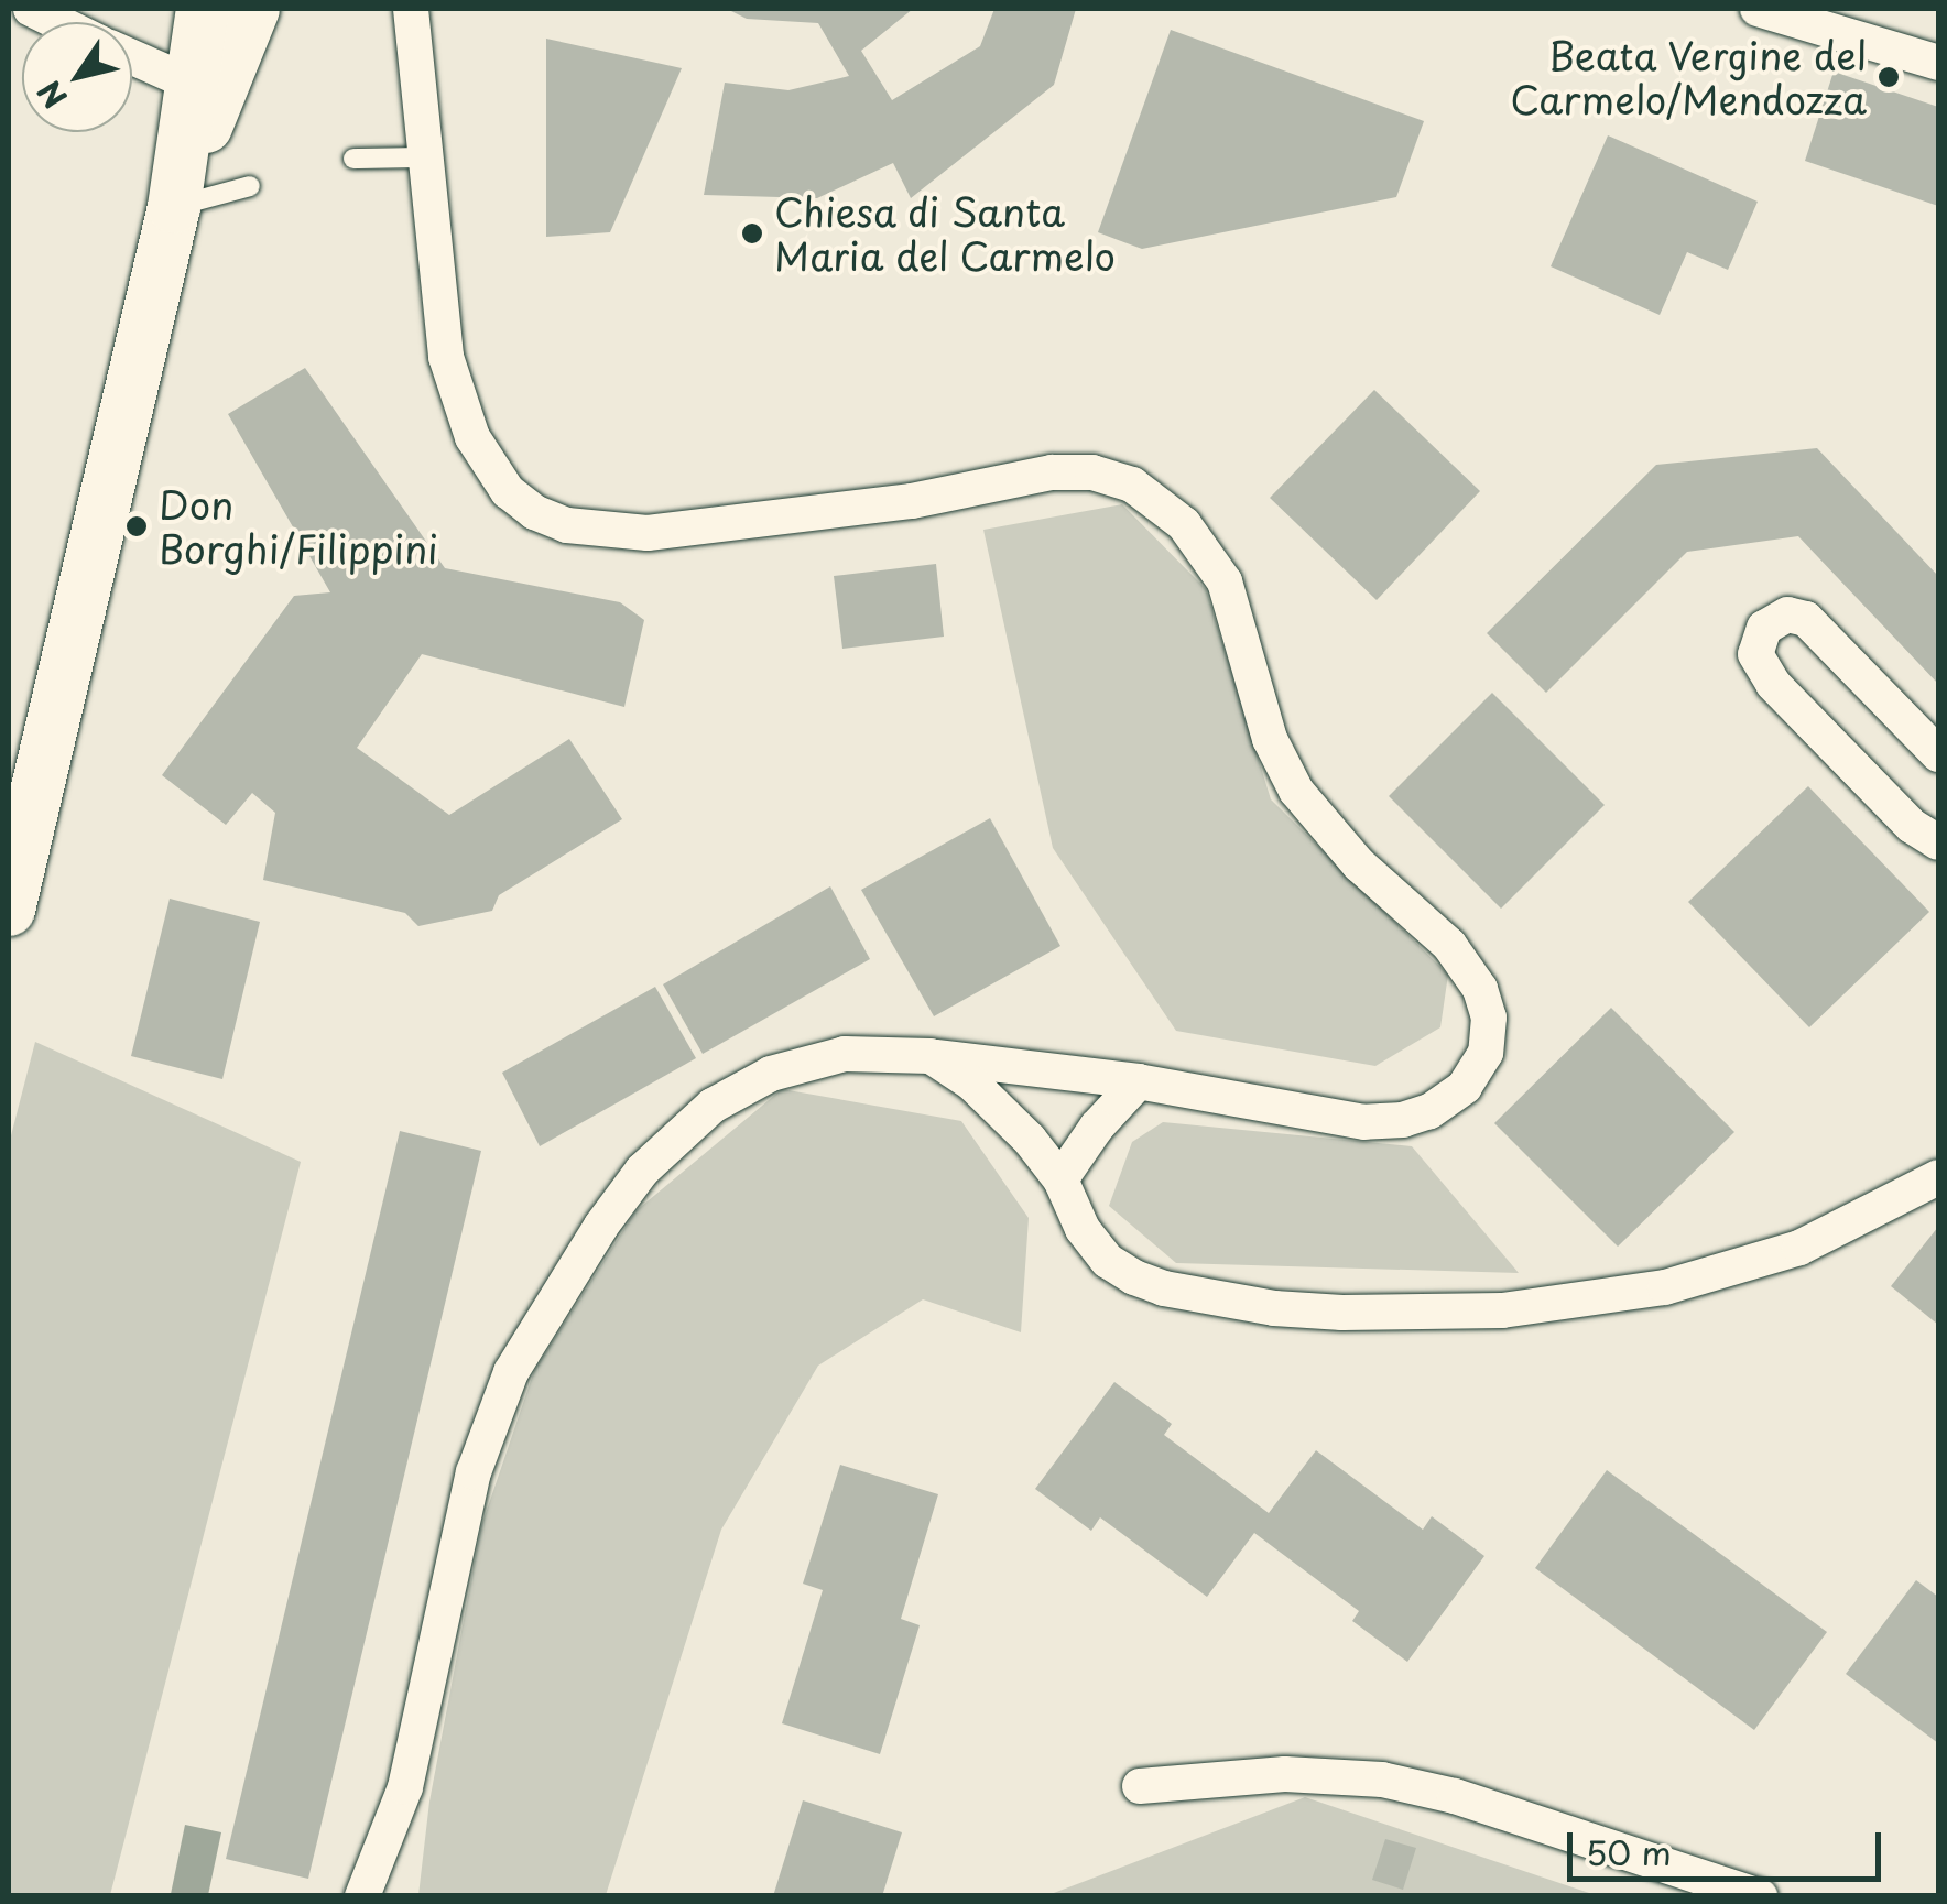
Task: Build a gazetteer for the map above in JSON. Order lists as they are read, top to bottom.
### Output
{
  "places": ["Beata Vergine del Carmelo/Mendozza", "Chiesa di Santa Maria del Carmelo", "Don Borghi/Filippini"],
  "scale_bar": "50 m",
  "north": "bottom left"
}
